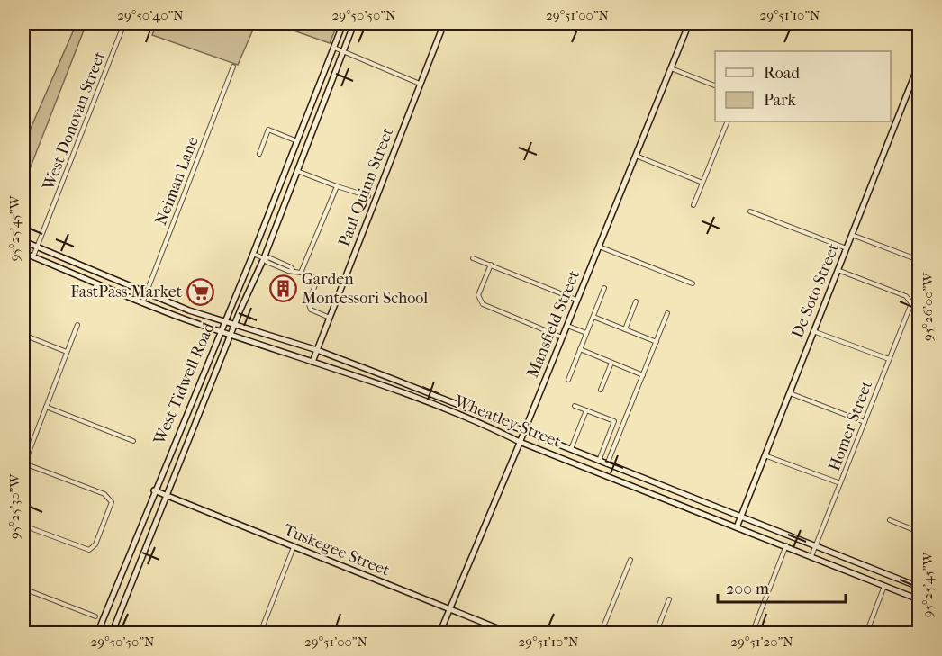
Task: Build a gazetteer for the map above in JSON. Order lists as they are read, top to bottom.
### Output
{
  "streets": {
    "main road": [
      "Paul Quinn Street",
      "De Soto Street",
      "Mansfield Street",
      "West Tidwell Road",
      "Wheatley Street",
      "Tuskegee Street"
    ],
    "street": ["West Donovan Street", "Neiman Lane", "Homer Street"]
  },
  "crossings": [
    ["West Donovan Street", "Wheatley Street"],
    ["Neiman Lane", "Wheatley Street"],
    ["Paul Quinn Street", "Wheatley Street"],
    ["De Soto Street", "Wheatley Street"],
    ["De Soto Street", "Homer Street"],
    ["Mansfield Street", "Wheatley Street"],
    ["Mansfield Street", "Tuskegee Street"],
    ["West Tidwell Road", "Wheatley Street"],
    ["West Tidwell Road", "Tuskegee Street"],
    ["Wheatley Street", "Homer Street"]
  ],
  "places": {
    "building": ["Garden Montessori School"],
    "supermarket": ["FastPass Market"]
  },
  "legend": ["Road", "Park"],
  "scale_bar": "200 m",
  "coordinates": [
    "29°50'40\"N",
    "29°50'50\"N",
    "29°51'00\"N",
    "29°51'10\"N",
    "95°25'45\"W",
    "95°26'00\"W",
    "95°25'30\"W",
    "29°51'20\"N"
  ]
}
